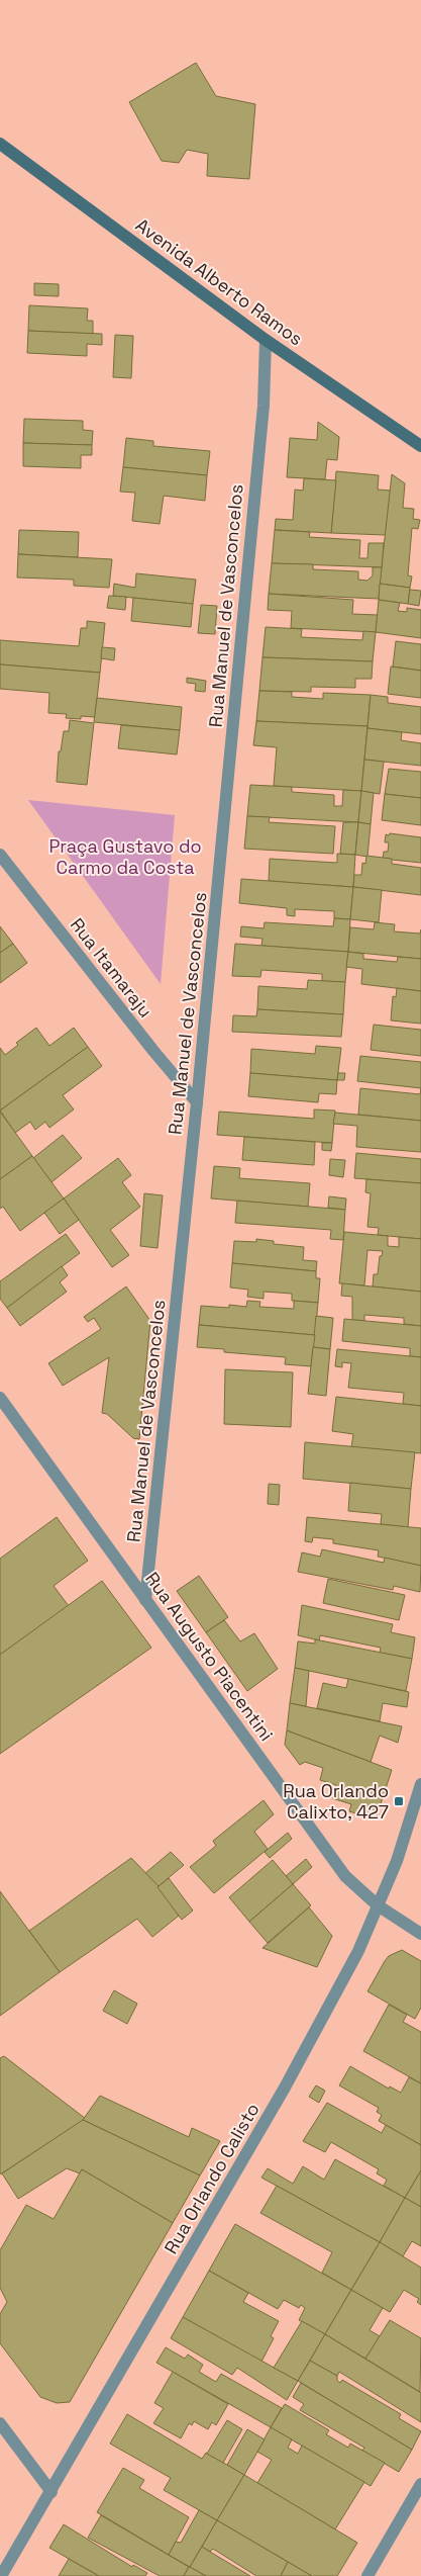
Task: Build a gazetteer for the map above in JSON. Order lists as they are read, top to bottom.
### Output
{
  "streets": {
    "main road": ["Avenida Alberto Ramos"],
    "street": [
      "Rua Manuel de Vasconcelos",
      "Rua Itamaraju",
      "Rua Augusto Piacentini",
      "Rua Orlando Calisto"
    ]
  },
  "crossings": [
    ["Avenida Alberto Ramos", "Rua Manuel de Vasconcelos"],
    ["Rua Manuel de Vasconcelos", "Rua Itamaraju"],
    ["Rua Manuel de Vasconcelos", "Rua Augusto Piacentini"],
    ["Rua Augusto Piacentini", "Rua Orlando Calisto"]
  ],
  "parks": ["Praça Gustavo do Carmo da Costa"],
  "places": {
    "transit": ["Rua Orlando Calixto, 427"]
  }
}
